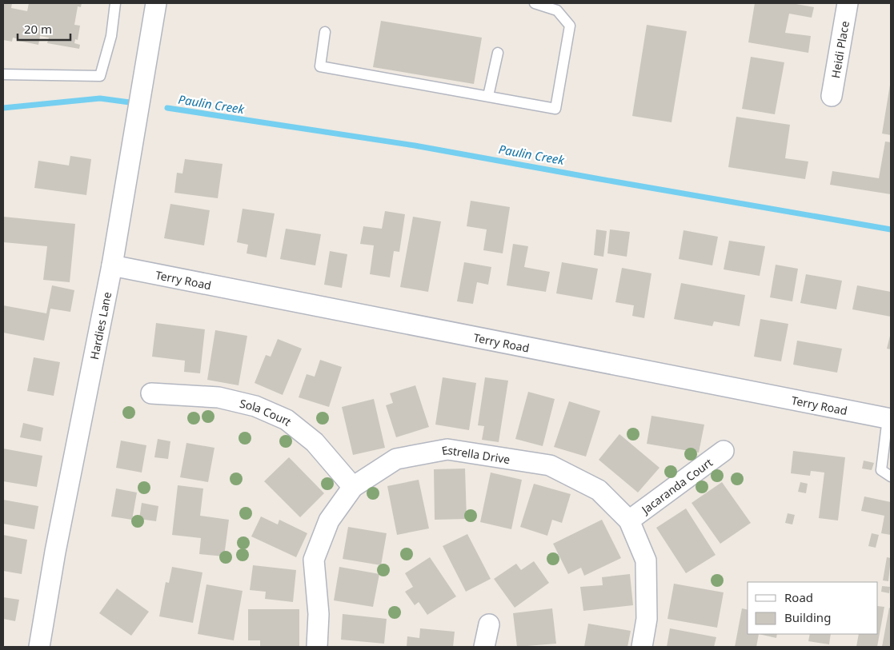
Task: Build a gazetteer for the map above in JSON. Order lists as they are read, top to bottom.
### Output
{
  "streets": {
    "street": [
      "Heidi Place",
      "Terry Road",
      "Hardies Lane",
      "Sola Court",
      "Estrella Drive",
      "Jacaranda Court"
    ]
  },
  "crossings": [
    ["Terry Road", "Hardies Lane"],
    ["Sola Court", "Estrella Drive"],
    ["Estrella Drive", "Jacaranda Court"]
  ],
  "water": ["Paulin Creek"],
  "legend": ["Road", "Building"],
  "scale_bar": "20 m"
}
